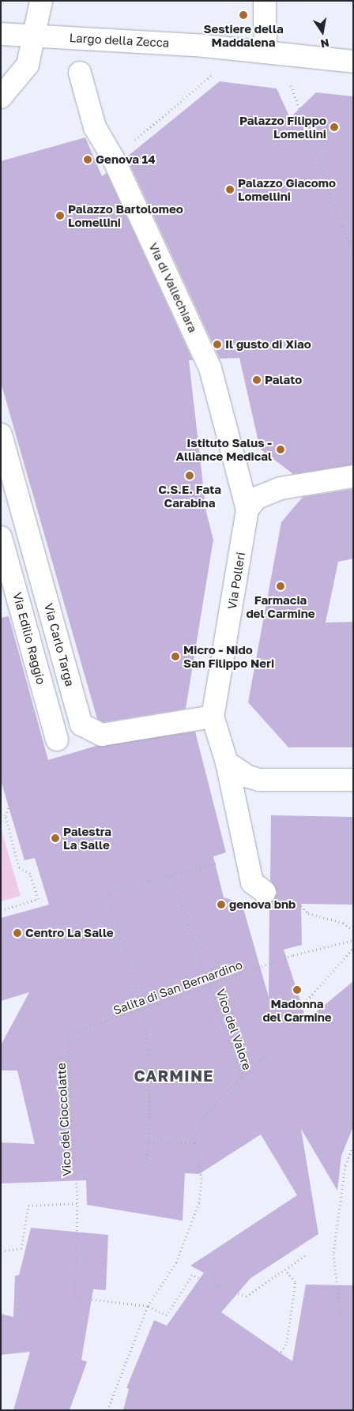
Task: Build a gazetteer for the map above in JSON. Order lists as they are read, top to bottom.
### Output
{
  "streets": {
    "street": [
      "Largo della Zecca",
      "Via di Vallechiara",
      "Via Polleri",
      "Via Edilio Raggio",
      "Via Carlo Targa"
    ],
    "path": ["Salita di San Bernardino", "Vico del Valore", "Vico del Cioccolatte"]
  },
  "crossings": [
    ["Via di Vallechiara", "Via Polleri"],
    ["Via Polleri", "Via Carlo Targa"],
    ["Salita di San Bernardino", "Vico del Valore"],
    ["Salita di San Bernardino", "Vico del Cioccolatte"]
  ],
  "districts": ["CARMINE"],
  "places": [
    "Sestiere della Maddalena",
    "Palazzo Filippo Lomellini",
    "Genova 14",
    "Palazzo Giacomo Lomellini",
    "Palazzo Bartolomeo Lomellini",
    "Il gusto di Xiao",
    "Palato",
    "Istituto Salus - Alliance Medical",
    "C.S.E. Fata Carabina",
    "Farmacia del Carmine",
    "Micro - Nido San Filippo Neri",
    "Palestra La Salle",
    "genova bnb",
    "Centro La Salle",
    "Madonna del Carmine"
  ],
  "north": "bottom"
}
